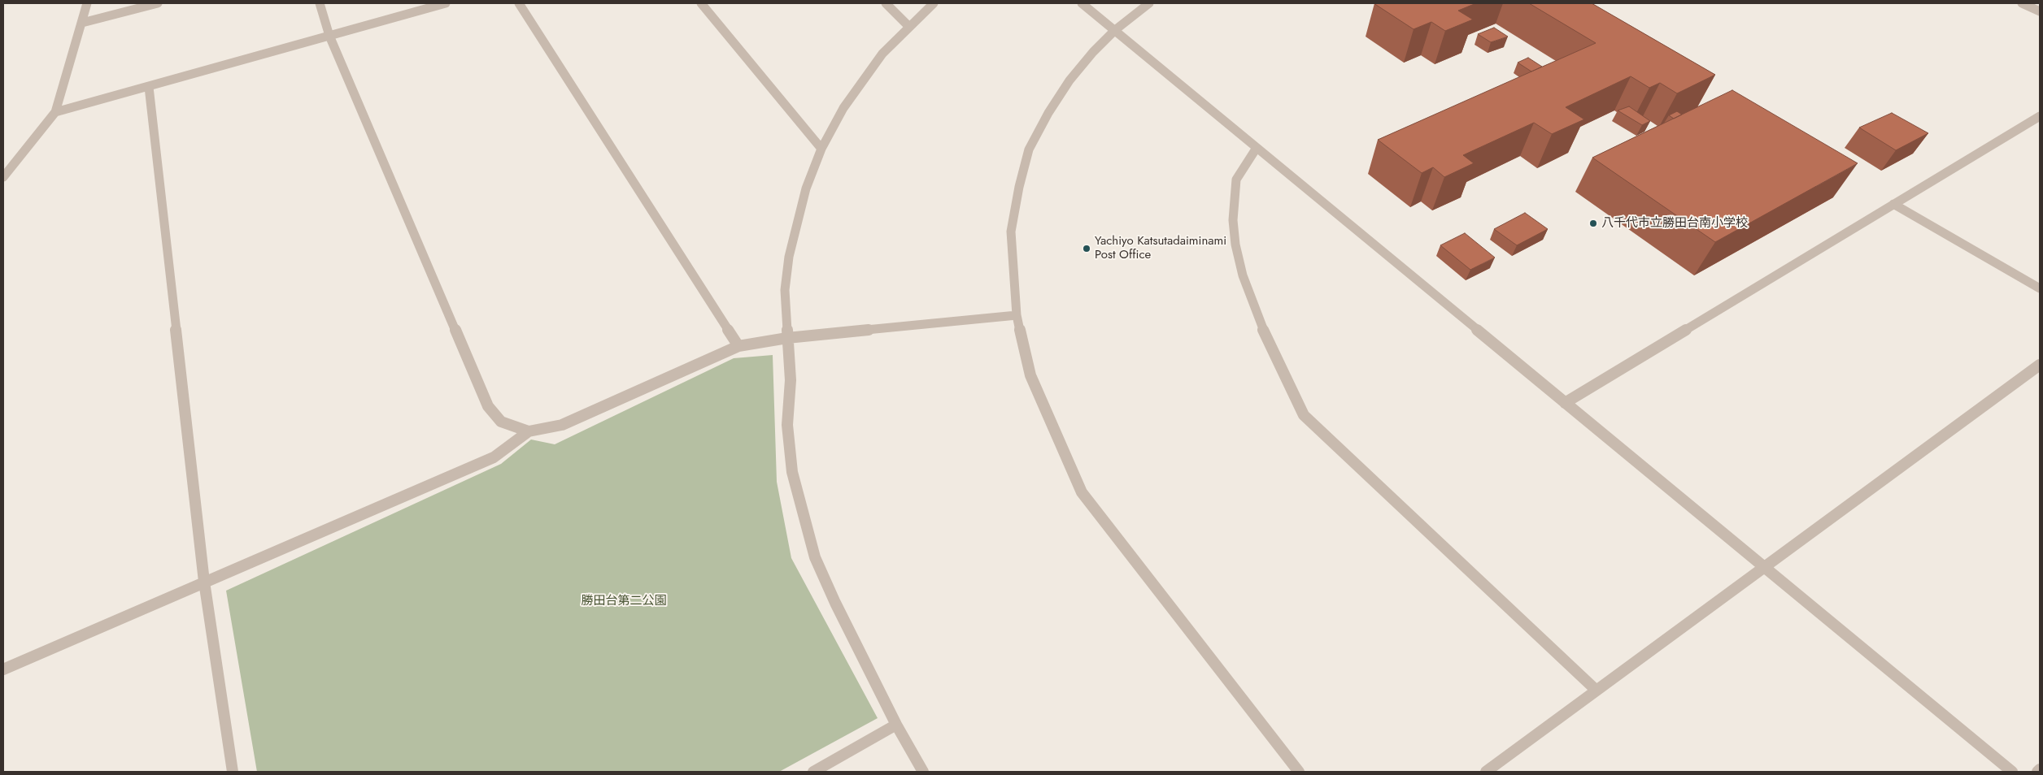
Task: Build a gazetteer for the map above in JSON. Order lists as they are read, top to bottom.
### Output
{
  "parks": ["勝田台第二公園"],
  "places": ["八千代市立勝田台南小学校", "Yachiyo Katsutadaiminami Post Office"]
}
